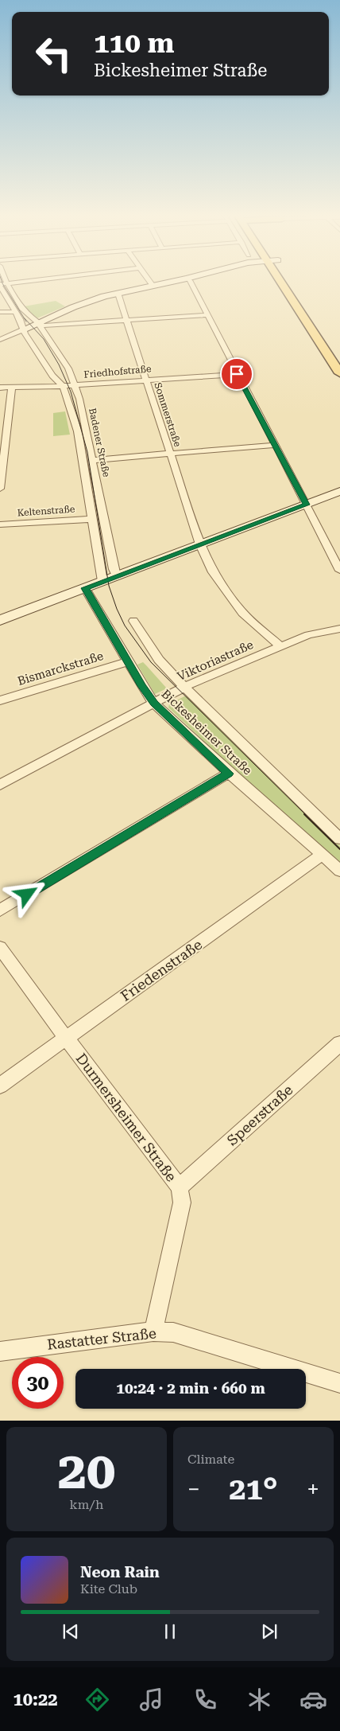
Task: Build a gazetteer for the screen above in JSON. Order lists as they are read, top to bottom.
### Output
{
  "streets": {
    "street": [
      "Friedhofstraße",
      "Sommerstraße",
      "Badener Straße",
      "Keltenstraße",
      "Viktoriastraße",
      "Bismarckstraße",
      "Bickesheimer Straße",
      "Friedenstraße",
      "Speerstraße",
      "Durmersheimer Straße",
      "Rastatter Straße"
    ]
  },
  "crossings": [
    ["Friedhofstraße", "Sommerstraße"],
    ["Friedhofstraße", "Badener Straße"],
    ["Badener Straße", "Keltenstraße"],
    ["Viktoriastraße", "Bickesheimer Straße"],
    ["Bismarckstraße", "Bickesheimer Straße"],
    ["Bickesheimer Straße", "Friedenstraße"],
    ["Friedenstraße", "Durmersheimer Straße"],
    ["Speerstraße", "Durmersheimer Straße"],
    ["Durmersheimer Straße", "Rastatter Straße"]
  ],
  "page": {
    "turn": ["110 m", "Bickesheimer Straße"],
    "limit": "30",
    "trip": "10:24 · 2 min · 660 m",
    "tile": [
      ["20", "km/h"],
      "Climate"
    ],
    "heat": ["−", "21°", "+"],
    "song": ["Neon Rain", "Kite Club"],
    "tabs": "10:22"
  }
}
